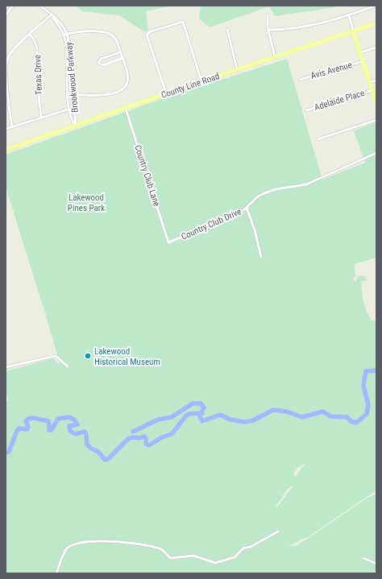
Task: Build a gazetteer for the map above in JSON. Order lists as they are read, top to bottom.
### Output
{
  "streets": {
    "main road": ["County Line Road"],
    "street": [
      "Avis Avenue",
      "Texas Drive",
      "Brookwood Parkway",
      "Adelaide Place",
      "Country Club Lane",
      "Country Club Drive"
    ]
  },
  "crossings": [
    ["Brookwood Parkway", "County Line Road"],
    ["County Line Road", "Country Club Lane"],
    ["Country Club Lane", "Country Club Drive"]
  ],
  "parks": ["Lakewood Pines Park"],
  "places": ["Lakewood Historical Museum"]
}
